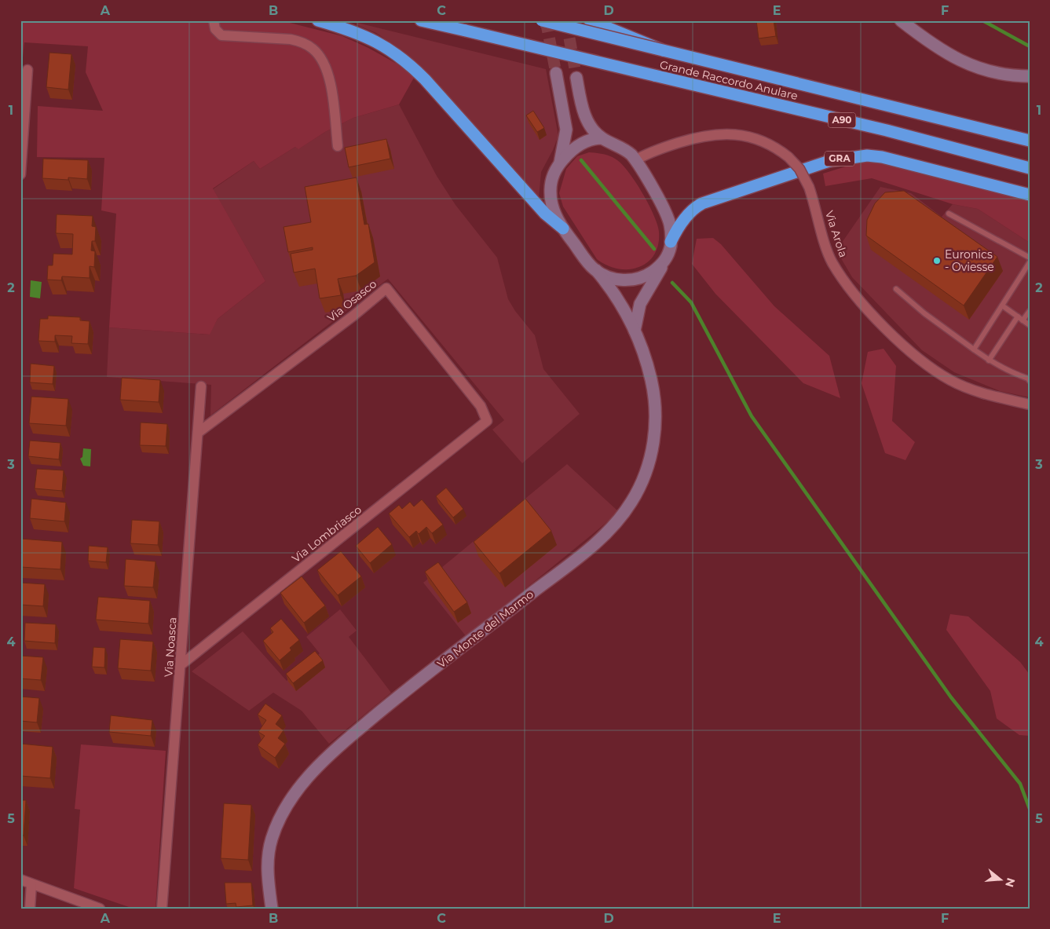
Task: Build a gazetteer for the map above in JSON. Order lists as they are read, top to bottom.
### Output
{
  "streets": {
    "highway": ["Grande Raccordo Anulare", "A90", "GRA"],
    "street": [
      "Via Arola",
      "Via Osasco",
      "Via Lombriasco",
      "Via Monte del Marmo",
      "Via Noasca"
    ]
  },
  "crossings": [
    ["GRA", "Via Arola"],
    ["GRA", "Via Monte del Marmo"],
    ["Via Arola", "Via Monte del Marmo"],
    ["Via Osasco", "Via Lombriasco"],
    ["Via Osasco", "Via Noasca"],
    ["Via Lombriasco", "Via Noasca"]
  ],
  "places": ["Euronics - Oviesse"],
  "north": "right",
  "grid": {
    "columns": [
      "A",
      "B",
      "C",
      "D",
      "E",
      "F"
    ],
    "rows": [
      "1",
      "2",
      "3",
      "4",
      "5"
    ]
  }
}
